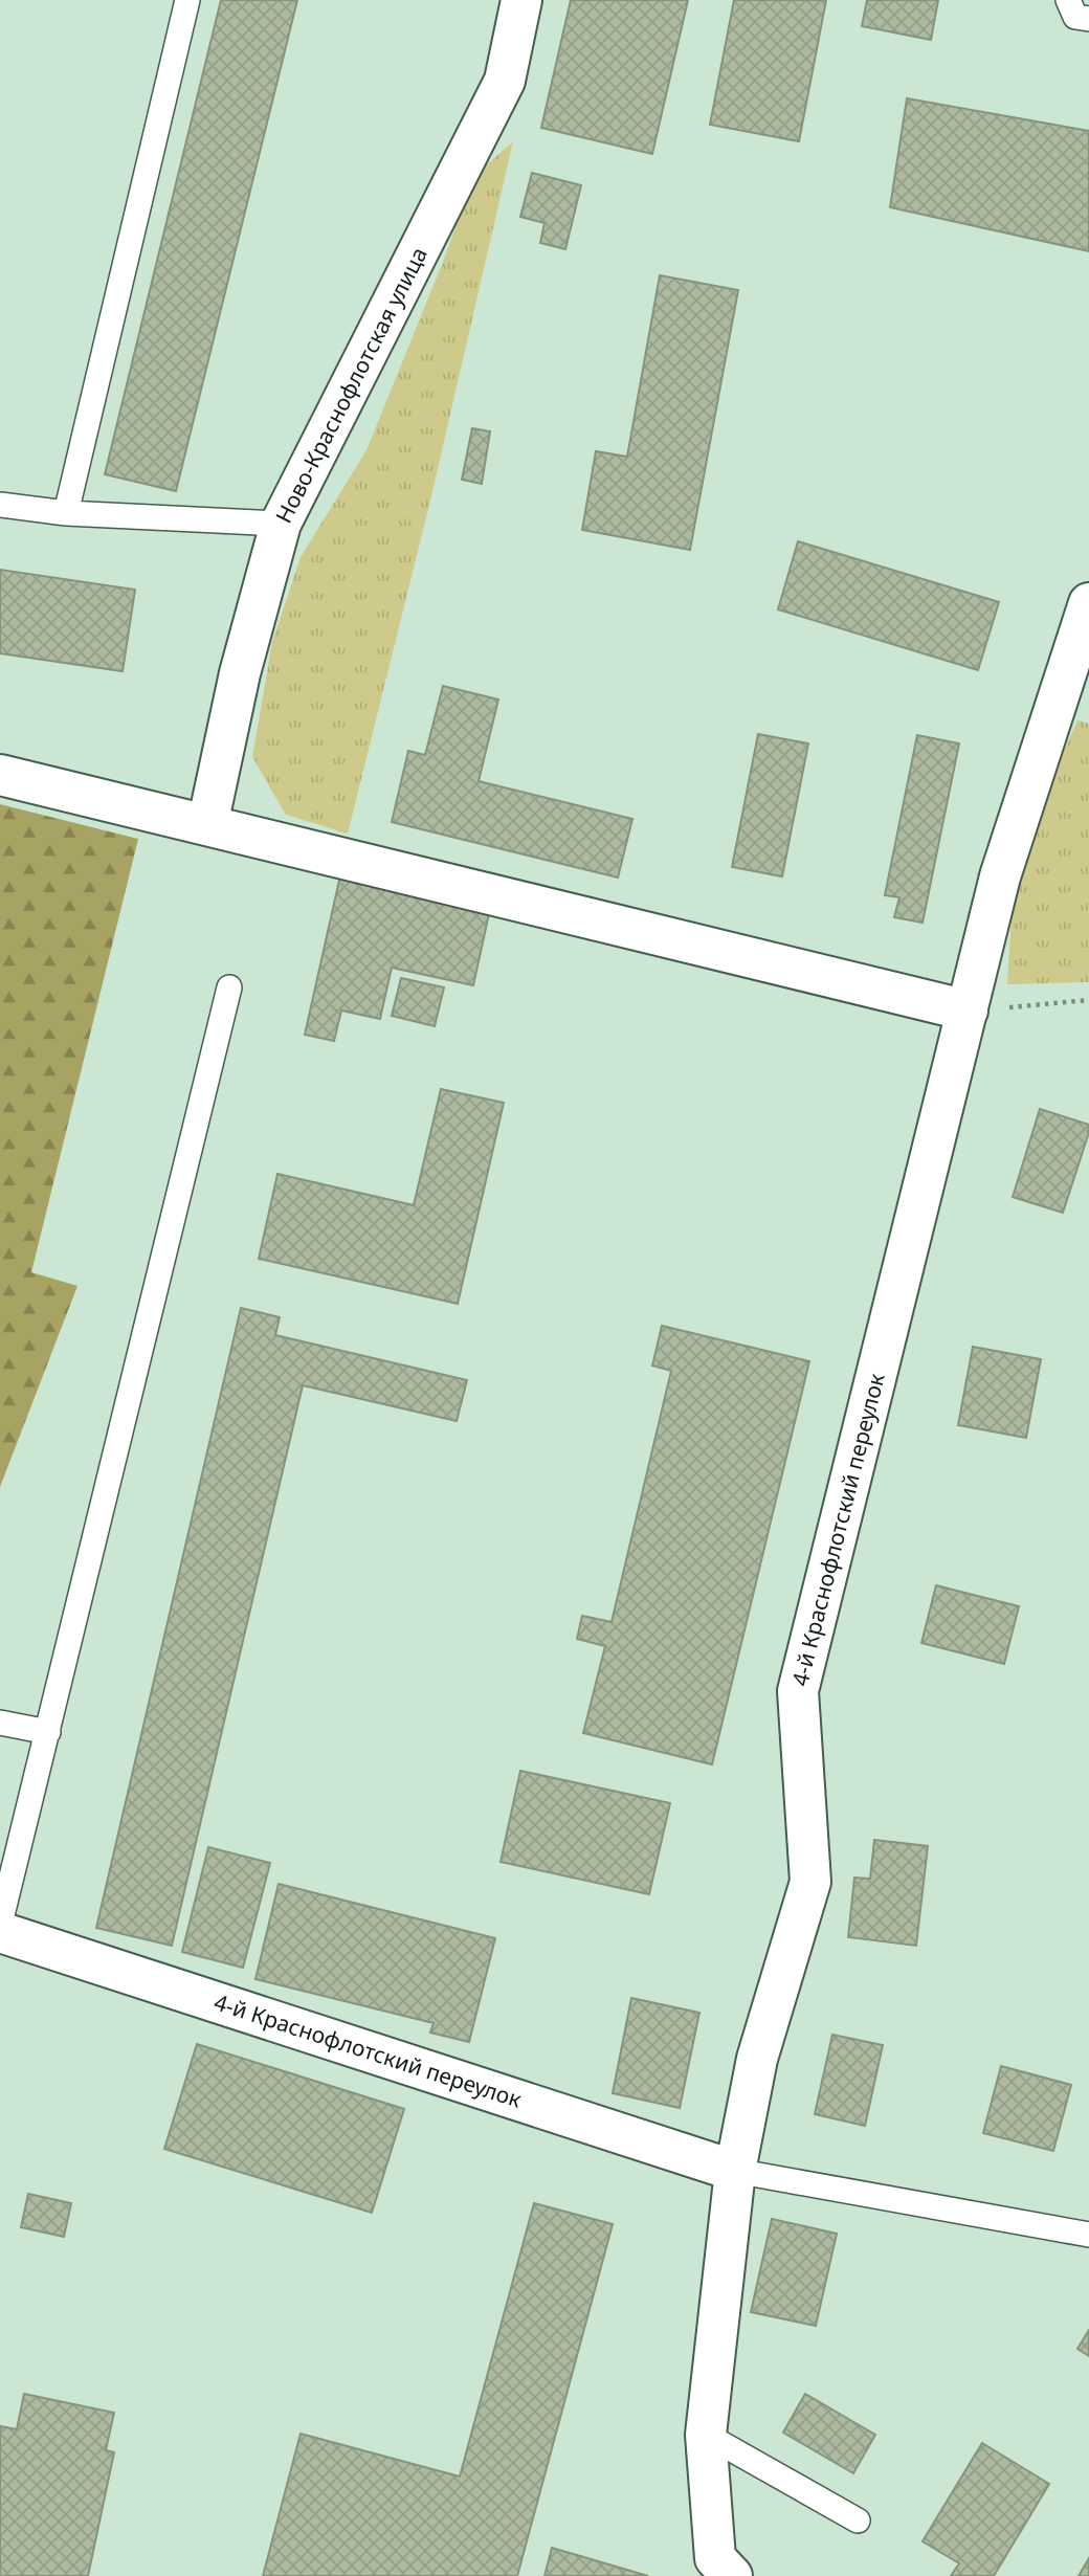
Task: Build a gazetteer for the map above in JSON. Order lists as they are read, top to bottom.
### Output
{
  "streets": {
    "street": ["Ново-Краснофлотская улица", "4-й Краснофлотский переулок"]
  }
}
